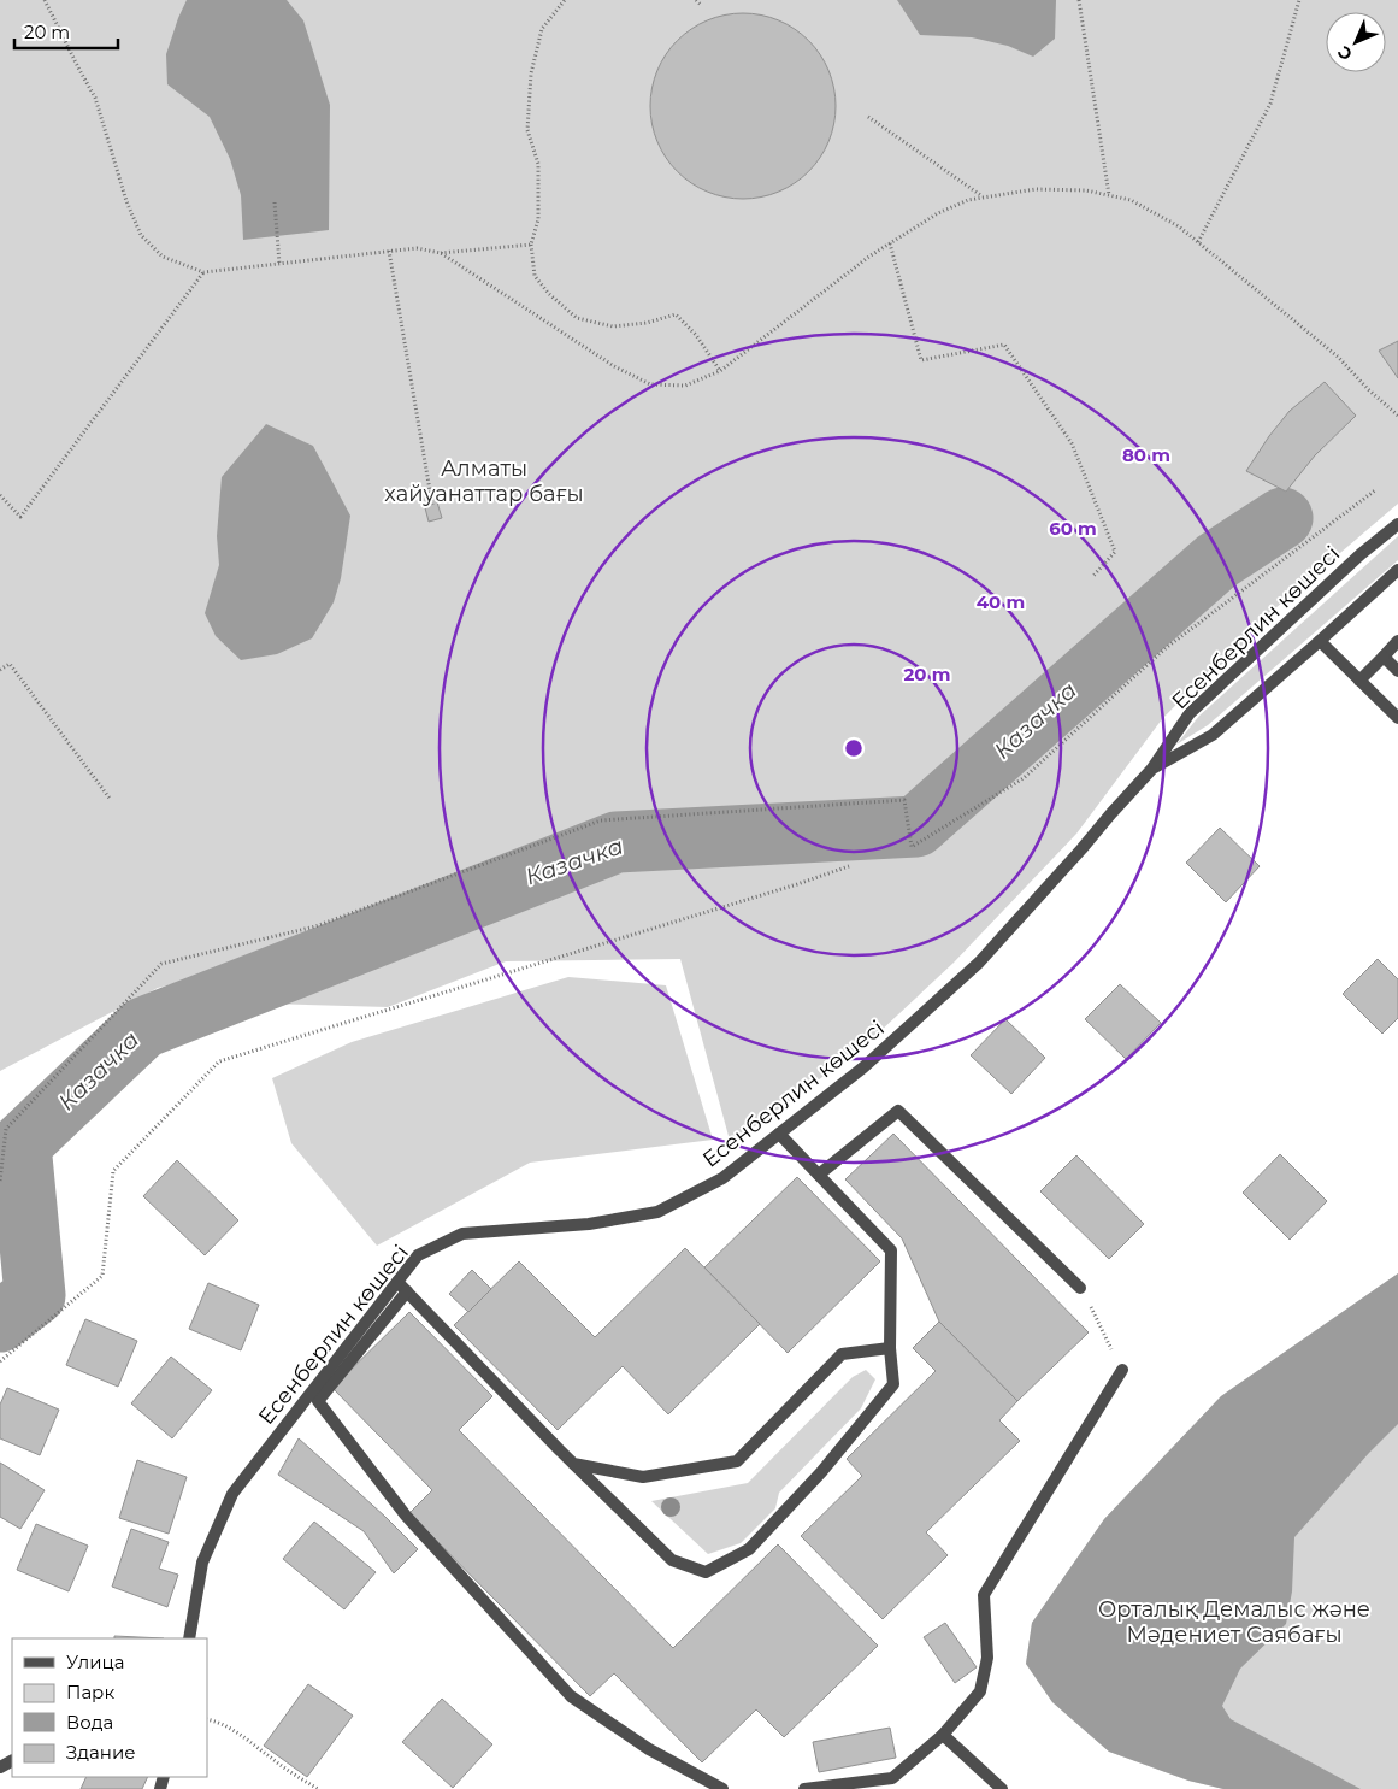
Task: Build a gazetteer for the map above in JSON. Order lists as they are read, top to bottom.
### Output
{
  "streets": {
    "street": ["Есенберлин көшесі"]
  },
  "water": ["Казачка"],
  "parks": ["Алматы хайуанаттар бағы", "Орталық Демалыс және Мәдениет Саябағы"],
  "legend": [
    "Улица",
    "Парк",
    "Вода",
    "Здание"
  ],
  "scale_bar": "20 m",
  "north": "bottom left",
  "rings": [
    "80 m",
    "60 m",
    "40 m",
    "20 m"
  ]
}
